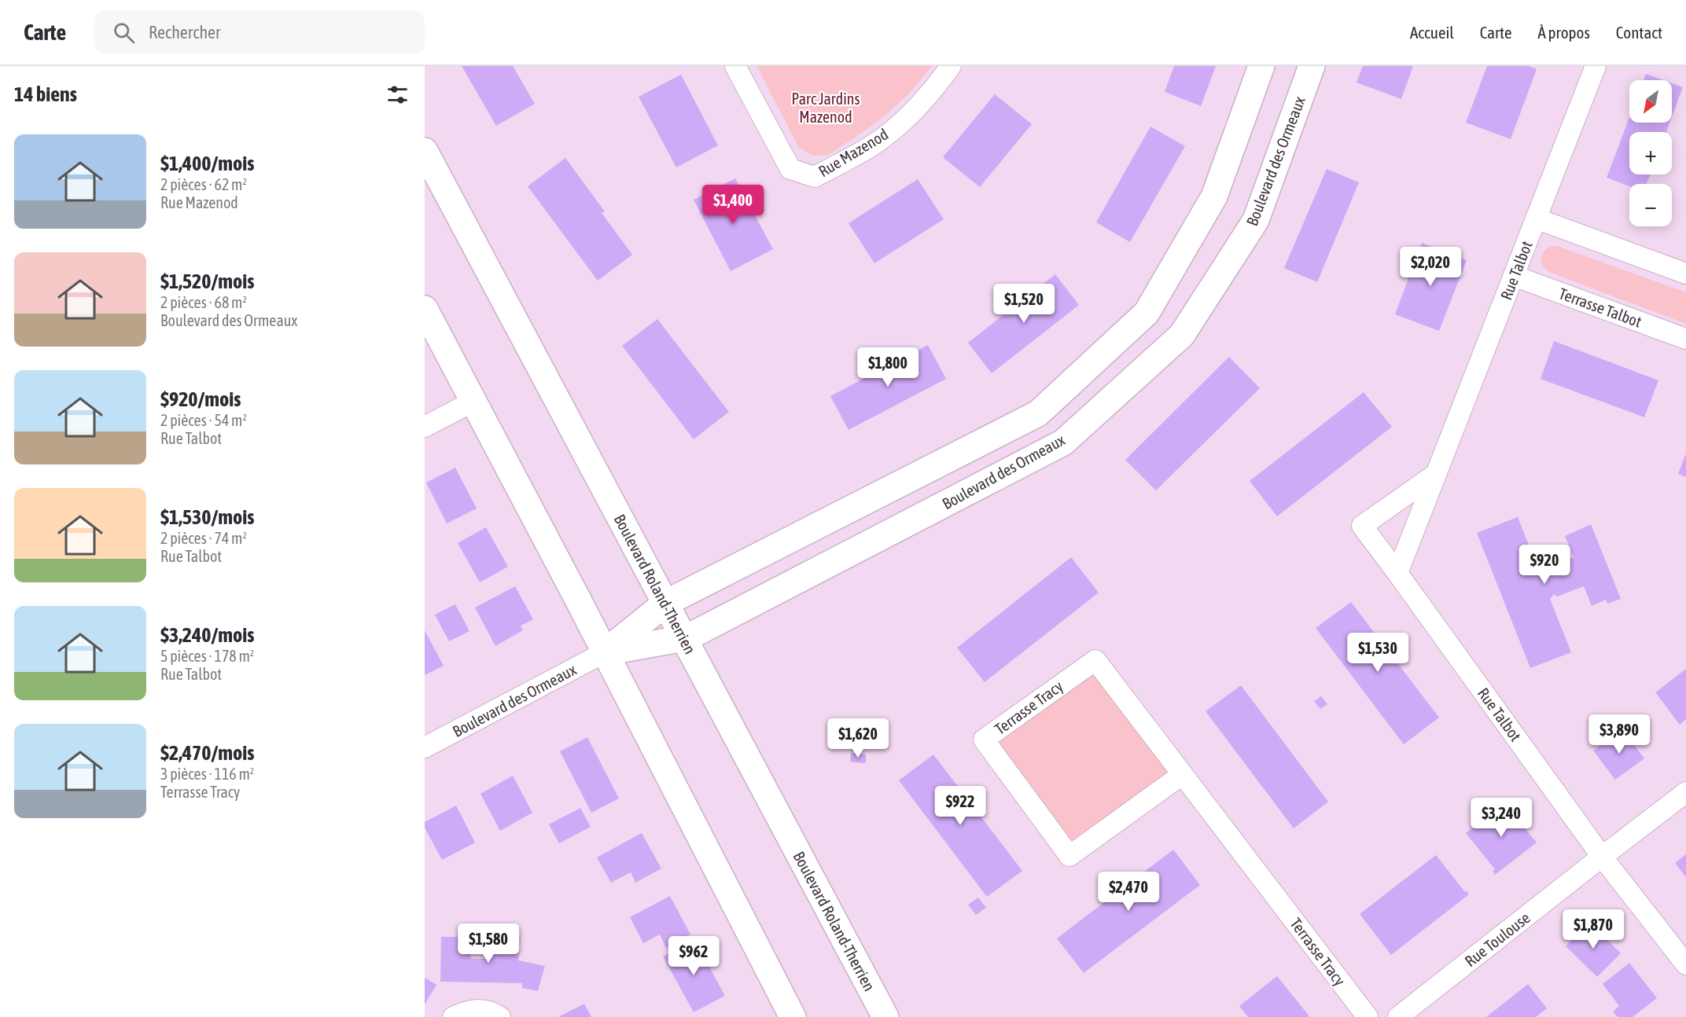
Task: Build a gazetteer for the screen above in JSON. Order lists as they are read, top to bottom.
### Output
{
  "streets": {
    "street": [
      "Rue Mazenod",
      "Boulevard des Ormeaux",
      "Rue Talbot",
      "Terrasse Talbot",
      "Boulevard Roland-Therrien",
      "Terrasse Tracy",
      "Rue Toulouse"
    ]
  },
  "crossings": [
    ["Boulevard des Ormeaux", "Boulevard Roland-Therrien"],
    ["Rue Talbot", "Terrasse Talbot"],
    ["Rue Talbot", "Rue Toulouse"]
  ],
  "parks": ["Parc Jardins Mazenod"],
  "north": "bottom left",
  "page": {
    "header": "Carte",
    "search": "Rechercher",
    "nav": [
      "Accueil",
      "Carte",
      "À propos",
      "Contact"
    ],
    "heading": "14 biens",
    "map_buttons": ["+", "−"],
    "list": [
      {
        "name": "$1,400/mois",
        "note": "2 pièces · 62 m² · Rue Mazenod"
      },
      {
        "name": "$1,520/mois",
        "note": "2 pièces · 68 m² · Boulevard des Ormeaux"
      },
      {
        "name": "$920/mois",
        "note": "2 pièces · 54 m² · Rue Talbot"
      },
      {
        "name": "$1,530/mois",
        "note": "2 pièces · 74 m² · Rue Talbot"
      },
      {
        "name": "$3,240/mois",
        "note": "5 pièces · 178 m² · Rue Talbot"
      },
      {
        "name": "$2,470/mois",
        "note": "3 pièces · 116 m² · Terrasse Tracy"
      }
    ],
    "price": [
      "$1,400",
      "$2,020",
      "$1,520",
      "$1,800",
      "$920",
      "$1,530",
      "$3,890",
      "$1,620",
      "$922",
      "$3,240",
      "$2,470",
      "$1,870",
      "$1,580",
      "$962"
    ]
  }
}
